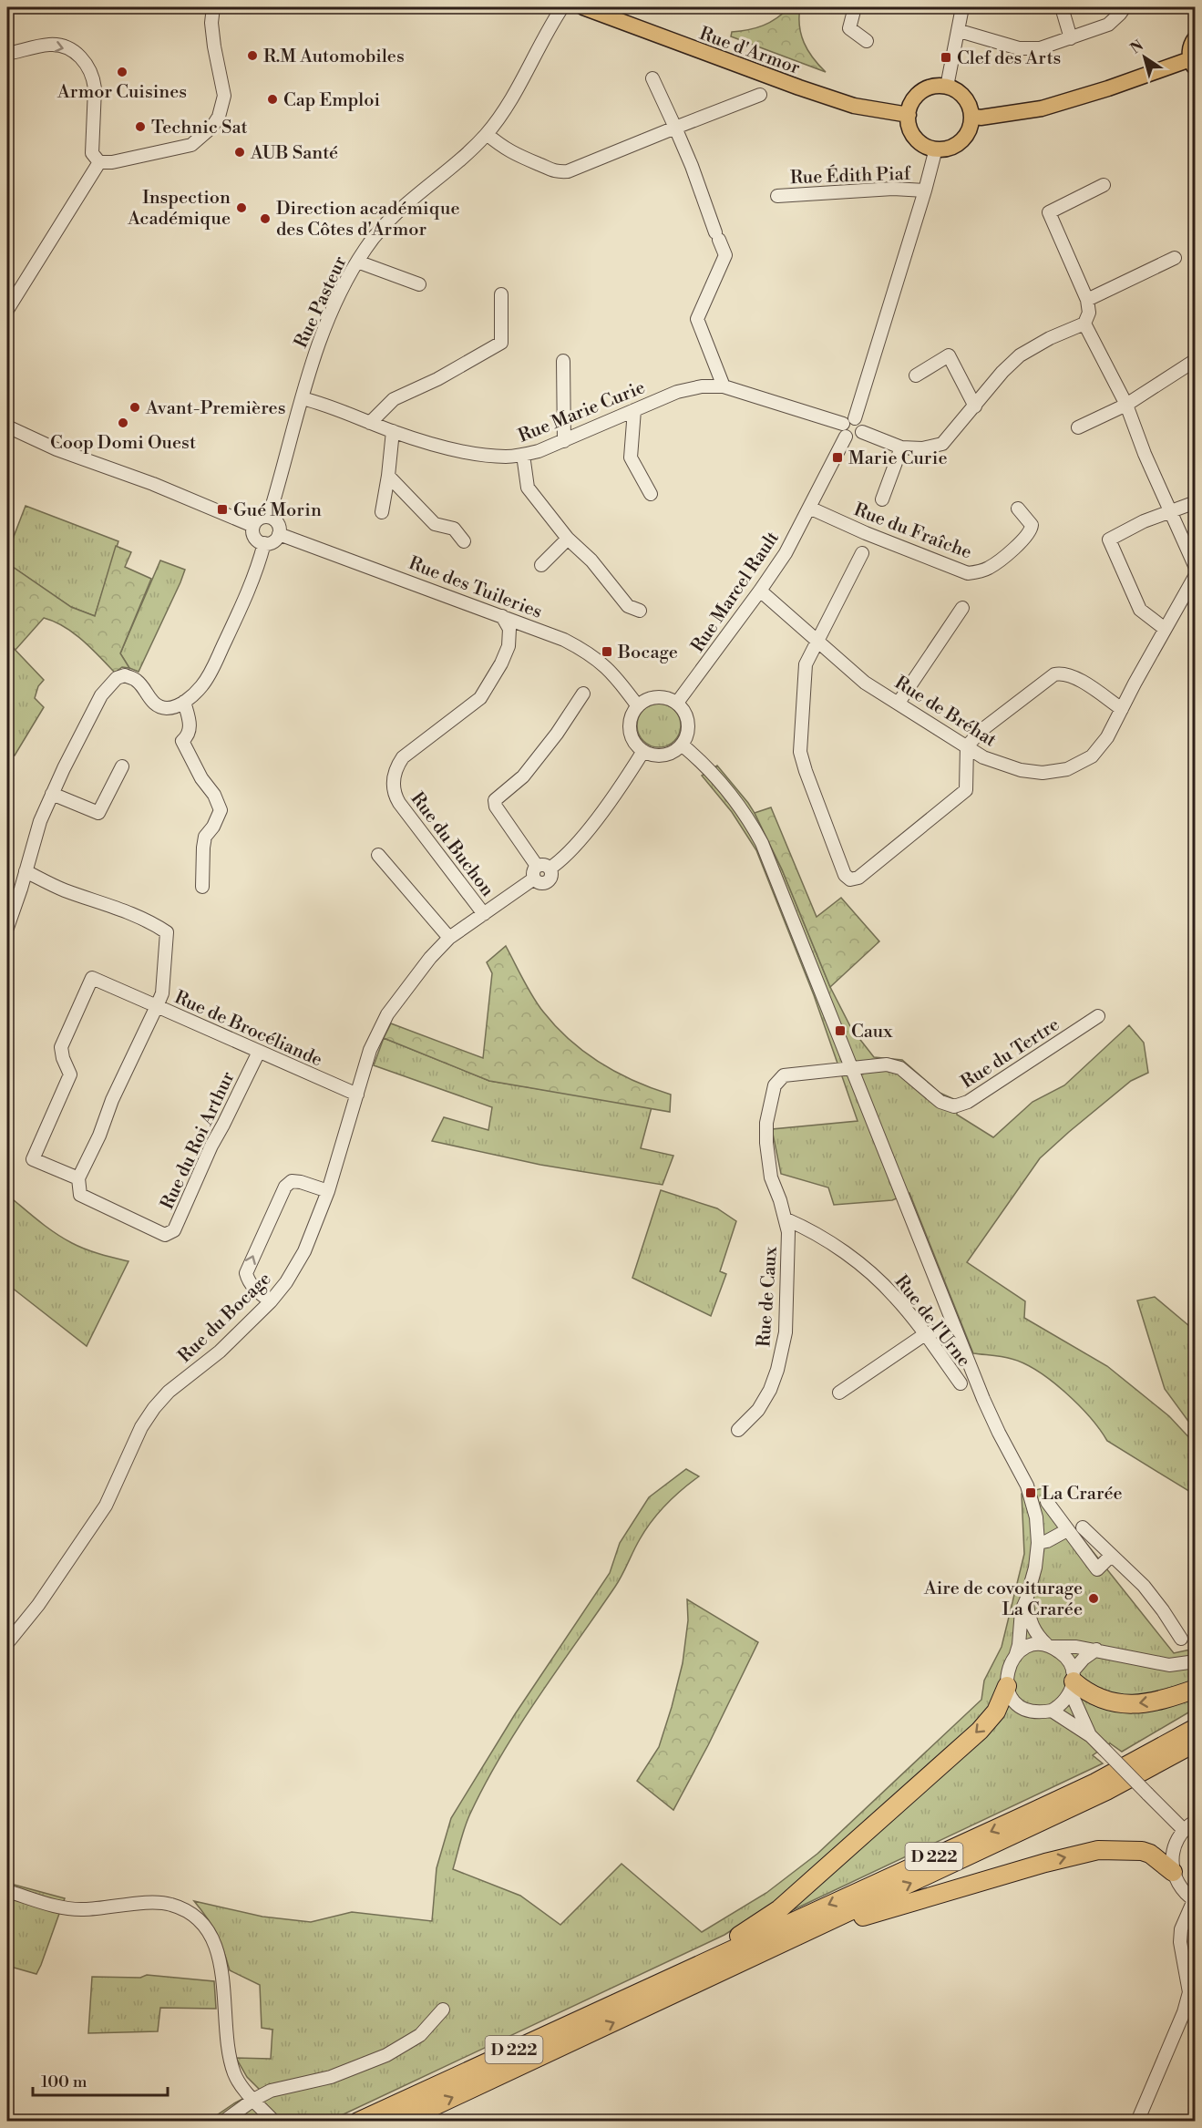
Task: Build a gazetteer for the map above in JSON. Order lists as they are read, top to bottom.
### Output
{
  "streets": {
    "highway": ["D 222"],
    "main road": ["Rue d'Armor"],
    "street": [
      "Rue Édith Piaf",
      "Rue Pasteur",
      "Rue Marie Curie",
      "Rue du Fraîche",
      "Rue des Tuileries",
      "Rue Marcel Rault",
      "Rue de Bréhat",
      "Rue du Buchon",
      "Rue de Brocéliande",
      "Rue du Tertre",
      "Rue du Roi Arthur",
      "Rue de Caux",
      "Rue du Bocage",
      "Rue de l'Urne"
    ]
  },
  "crossings": [
    ["Rue Pasteur", "Rue Marie Curie"],
    ["Rue Pasteur", "Rue des Tuileries"],
    ["Rue Marie Curie", "Rue Marcel Rault"],
    ["Rue du Fraîche", "Rue Marcel Rault"],
    ["Rue des Tuileries", "Rue Marcel Rault"],
    ["Rue des Tuileries", "Rue du Buchon"],
    ["Rue Marcel Rault", "Rue de Bréhat"],
    ["Rue du Buchon", "Rue du Bocage"],
    ["Rue de Brocéliande", "Rue du Roi Arthur"],
    ["Rue de Brocéliande", "Rue du Bocage"],
    ["Rue de Caux", "Rue de l'Urne"]
  ],
  "places": {
    "other": [
      "R.M Automobiles",
      "Armor Cuisines",
      "Cap Emploi",
      "Technic Sat",
      "AUB Santé",
      "Inspection Académique",
      "Direction académique des Côtes d'Armor",
      "Avant-Premières",
      "Coop Domi Ouest",
      "Aire de covoiturage La Crarée"
    ],
    "transit": [
      "Clef des Arts",
      "Marie Curie",
      "Gué Morin",
      "Bocage",
      "Caux",
      "La Crarée"
    ]
  },
  "scale_bar": "100 m",
  "north": "top left"
}
